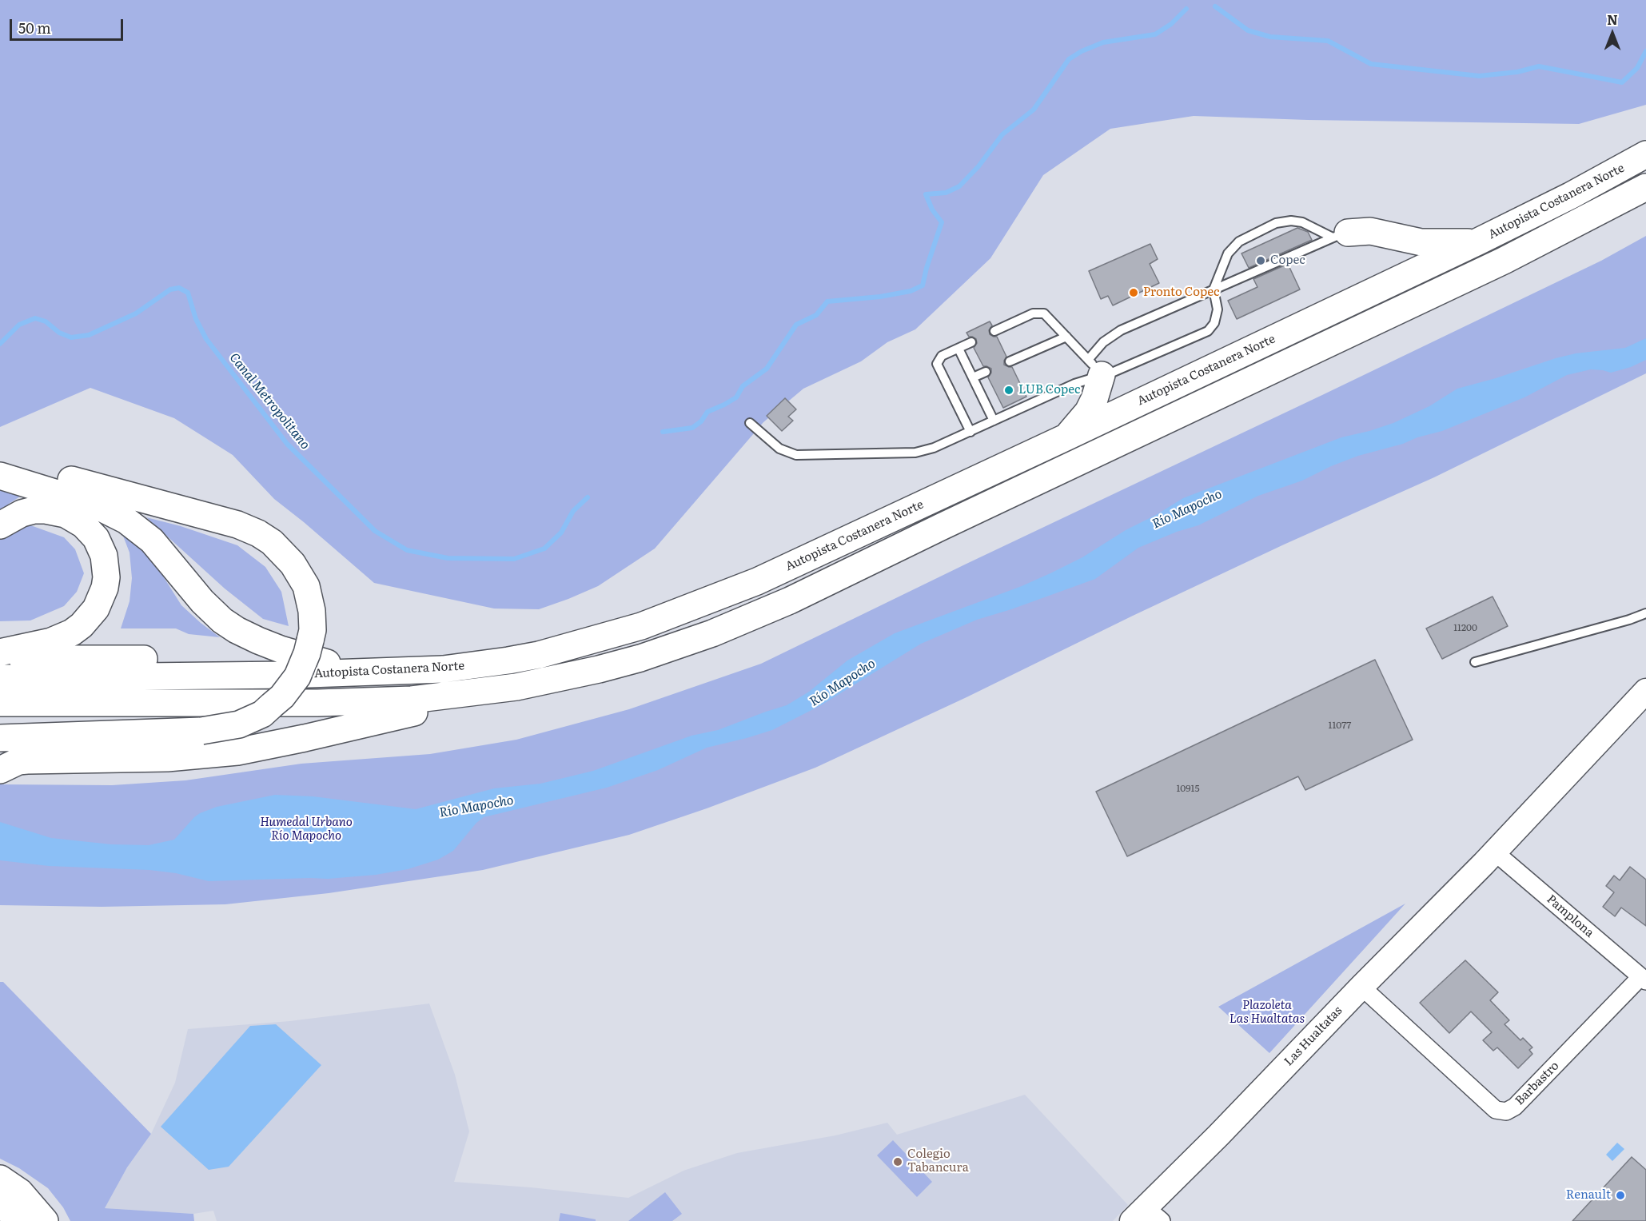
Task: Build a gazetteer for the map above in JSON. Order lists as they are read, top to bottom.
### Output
{
  "streets": {
    "main road": ["Autopista Costanera Norte"],
    "street": ["Pamplona", "Las Hualtatas", "Barbastro"]
  },
  "crossings": [
    ["Pamplona", "Las Hualtatas"],
    ["Pamplona", "Barbastro"],
    ["Las Hualtatas", "Barbastro"]
  ],
  "water": ["Canal Metropolitano", "Río Mapocho"],
  "parks": ["Humedal Urbano Río Mapocho", "Plazoleta Las Hualtatas"],
  "places": [
    "Copec",
    "Pronto Copec",
    "LUB Copec",
    "Colegio Tabancura",
    "Renault"
  ],
  "house_numbers": ["11200", "11077", "10915"],
  "scale_bar": "50 m",
  "north": "top"
}
